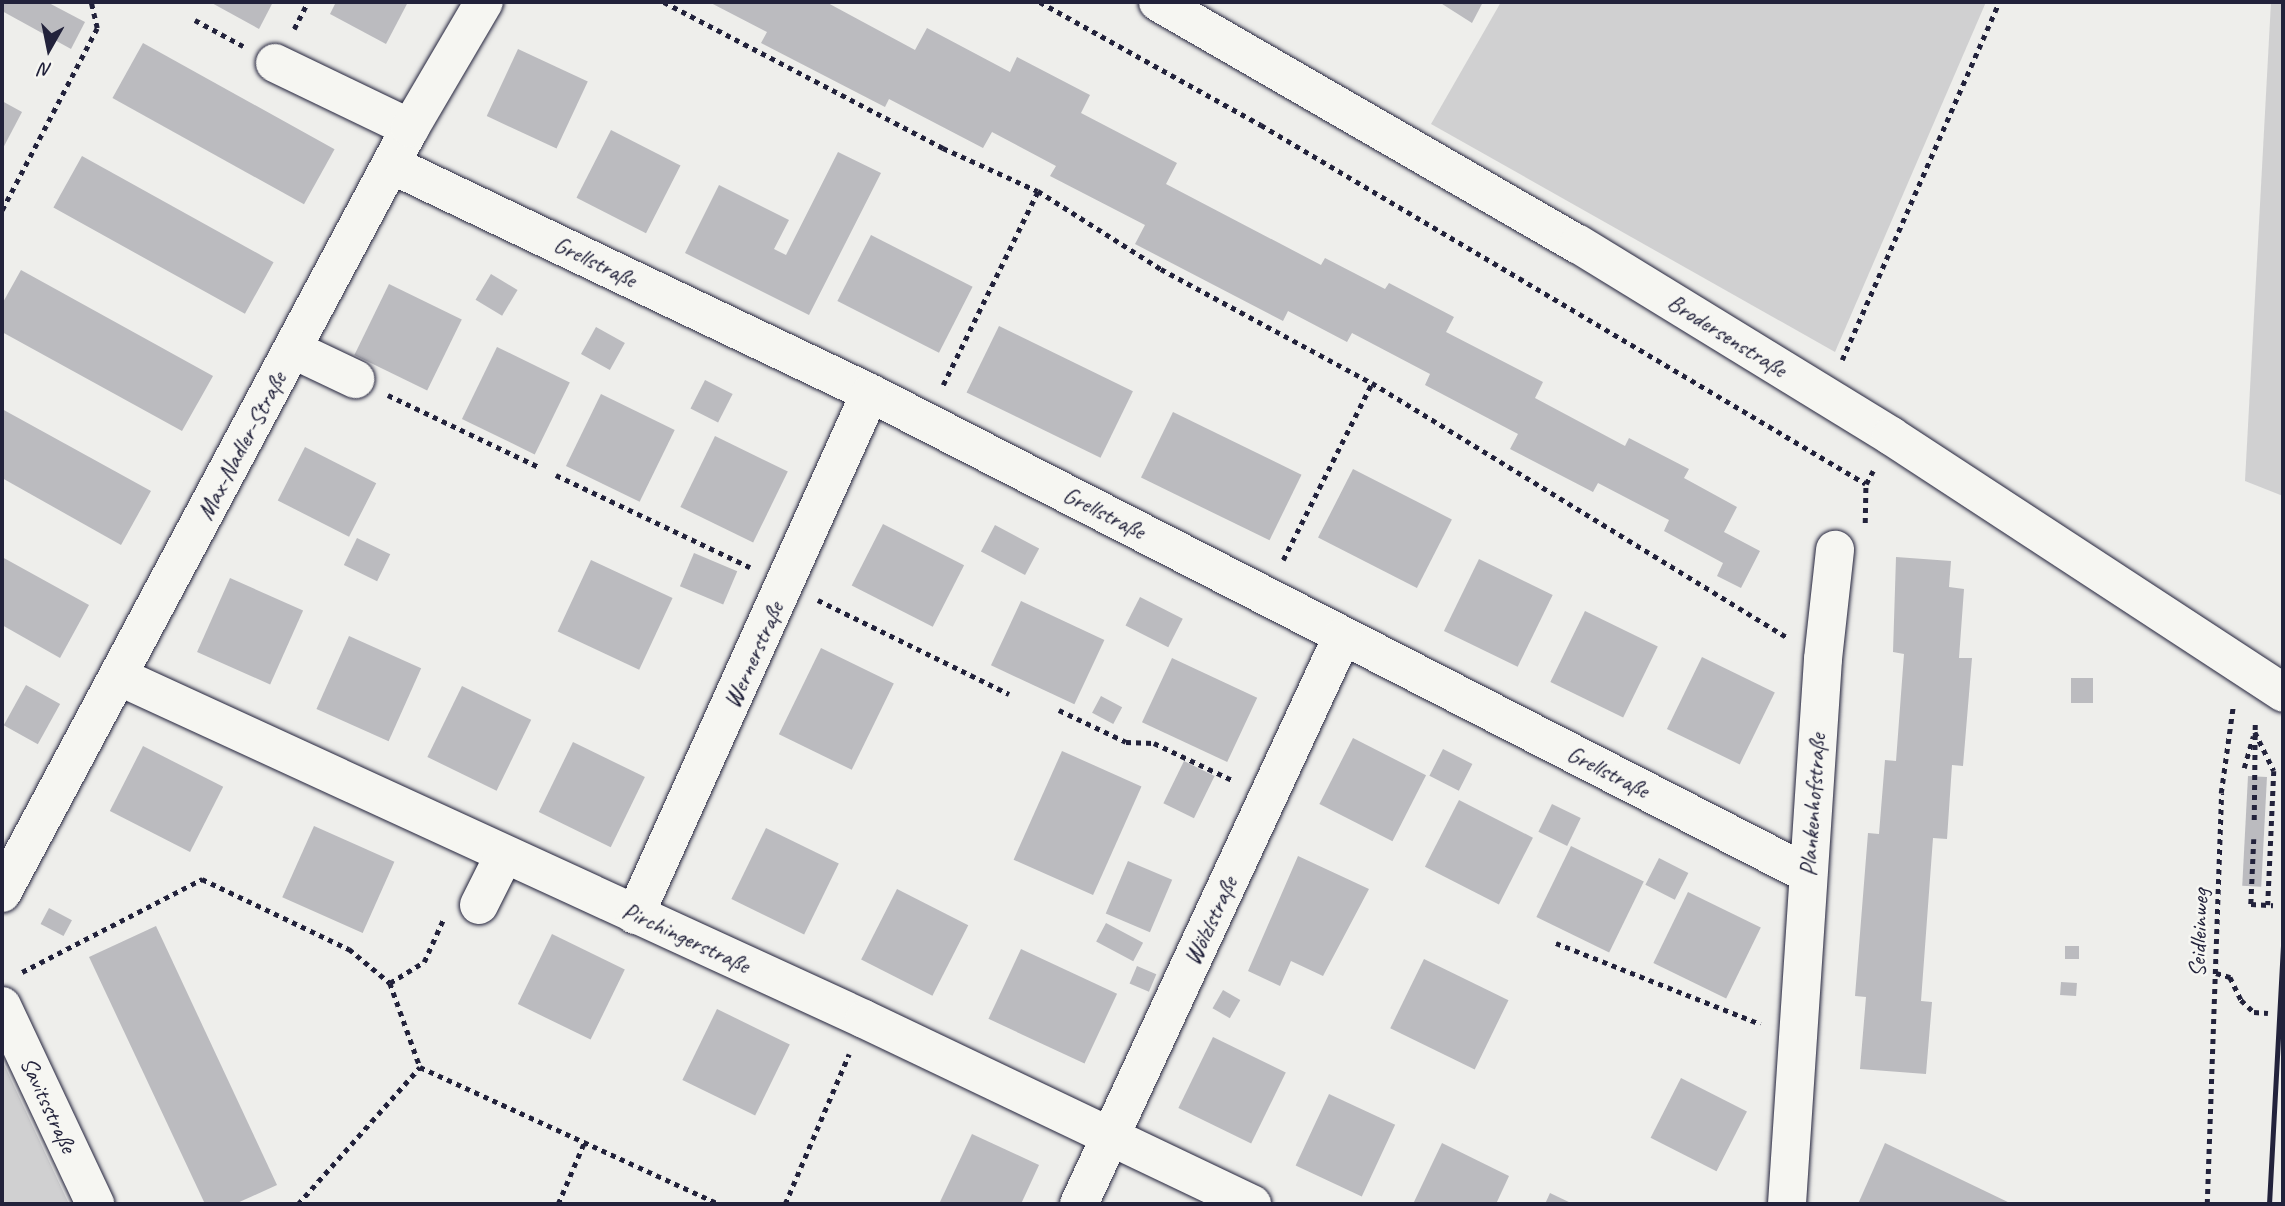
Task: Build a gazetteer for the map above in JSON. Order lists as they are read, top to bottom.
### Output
{
  "streets": {
    "street": [
      "Grellstraße",
      "Brodersenstraße",
      "Max-Nadler-Straße",
      "Wernerstraße",
      "Plankenhofstraße",
      "Wölzlstraße",
      "Pirchingerstraße",
      "Savitsstraße"
    ],
    "path": ["Seidleinweg"]
  },
  "crossings": [
    ["Grellstraße", "Max-Nadler-Straße"],
    ["Grellstraße", "Wernerstraße"],
    ["Grellstraße", "Plankenhofstraße"],
    ["Grellstraße", "Wölzlstraße"],
    ["Brodersenstraße", "Seidleinweg"],
    ["Max-Nadler-Straße", "Pirchingerstraße"],
    ["Wernerstraße", "Pirchingerstraße"],
    ["Wölzlstraße", "Pirchingerstraße"]
  ],
  "north": "bottom"
}
